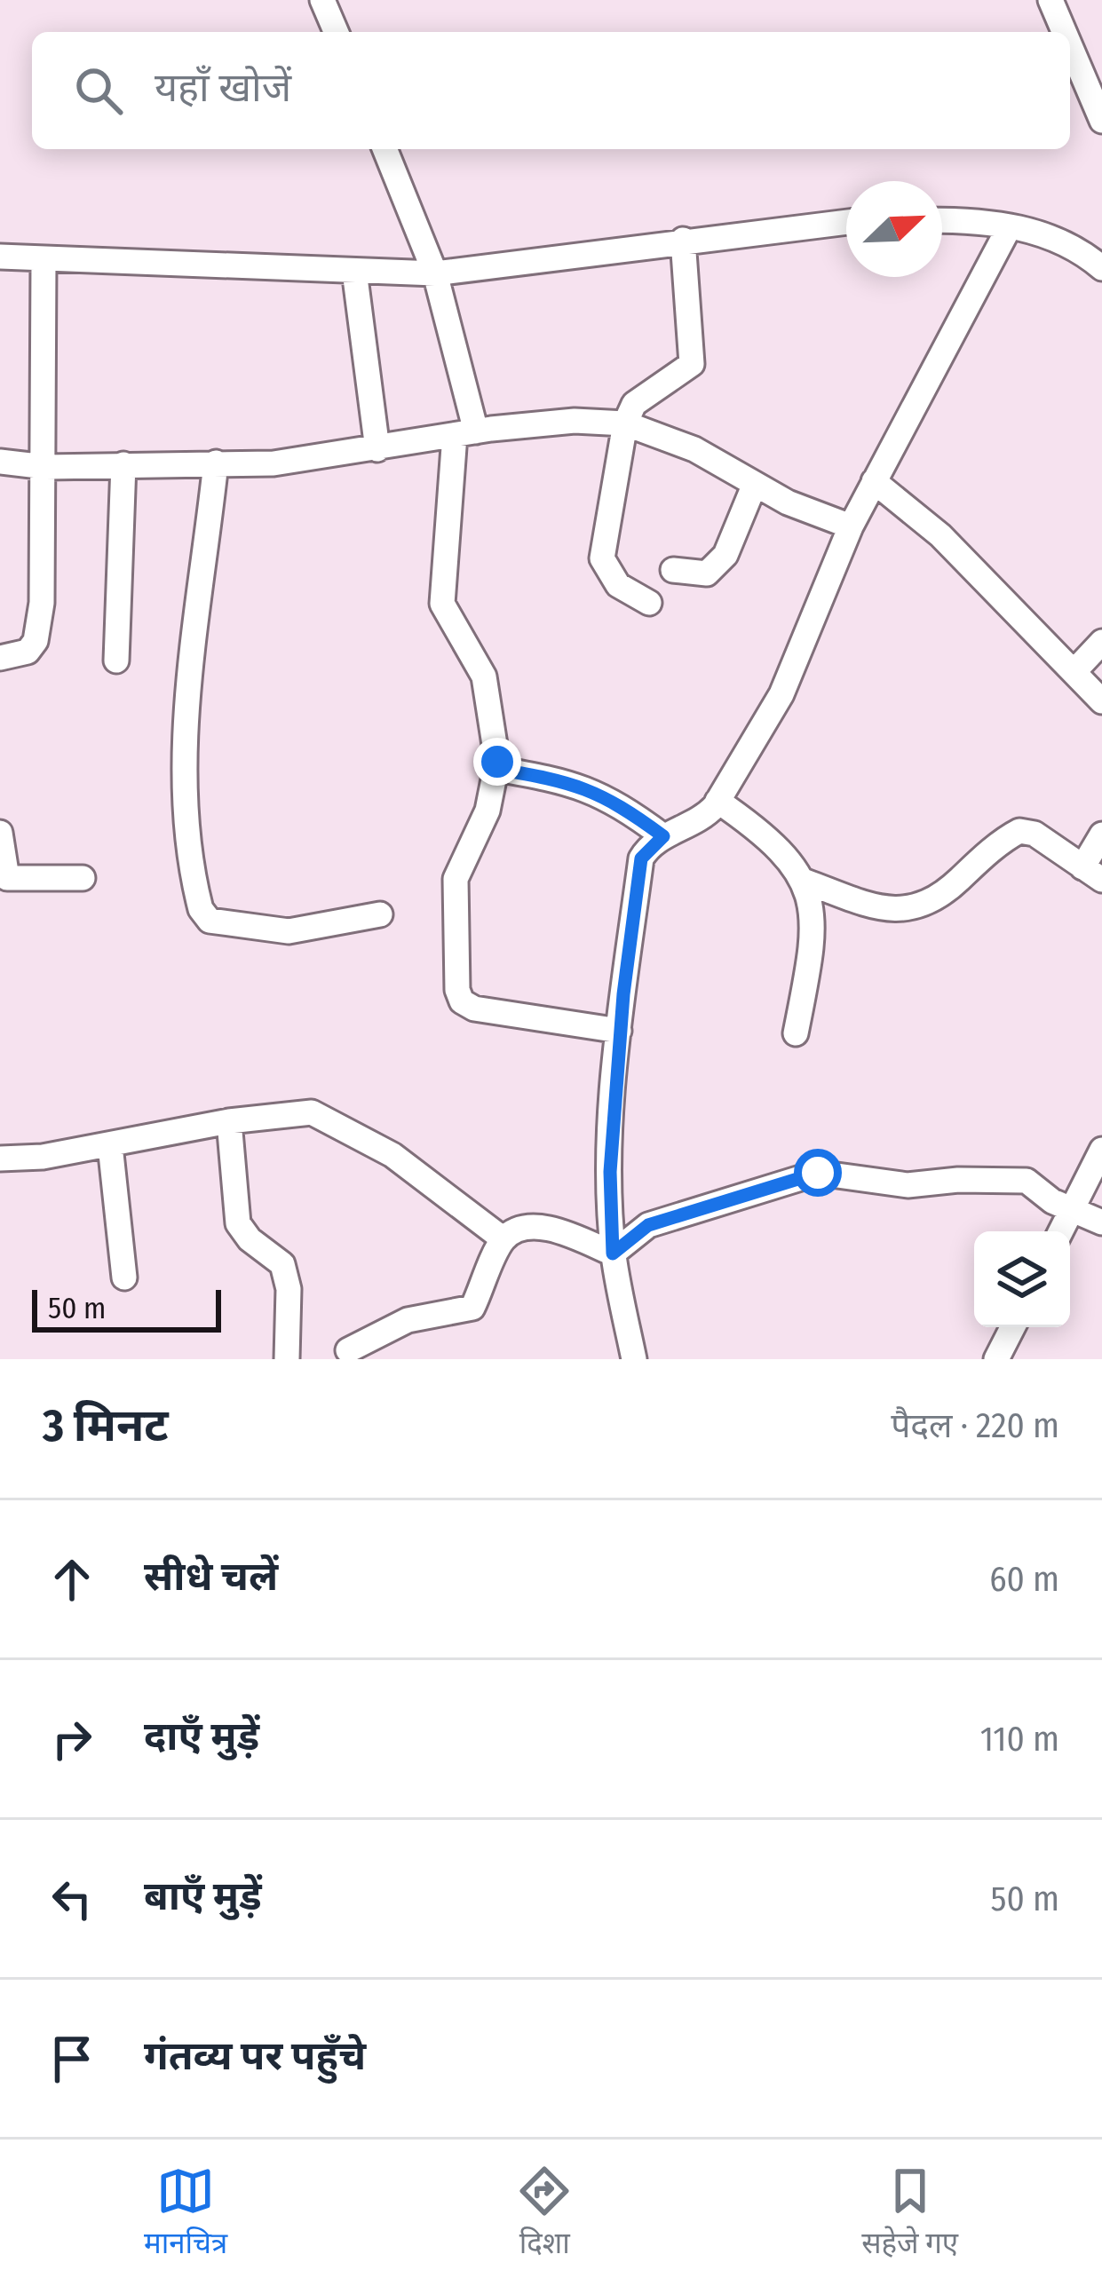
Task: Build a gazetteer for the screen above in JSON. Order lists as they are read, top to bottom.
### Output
{
  "scale_bar": "50 m",
  "north": "top right",
  "page": {
    "search": "यहाँ खोजें",
    "scale": "50 m",
    "heading": ["3 मिनट", "पैदल · 220 m"],
    "list": [
      ["सीधे चलें", "60 m"],
      ["दाएँ मुड़ें", "110 m"],
      ["बाएँ मुड़ें", "50 m"],
      "गंतव्य पर पहुँचे"
    ],
    "nav": ["मानचित्र", "दिशा", "सहेजे गए"]
  }
}
